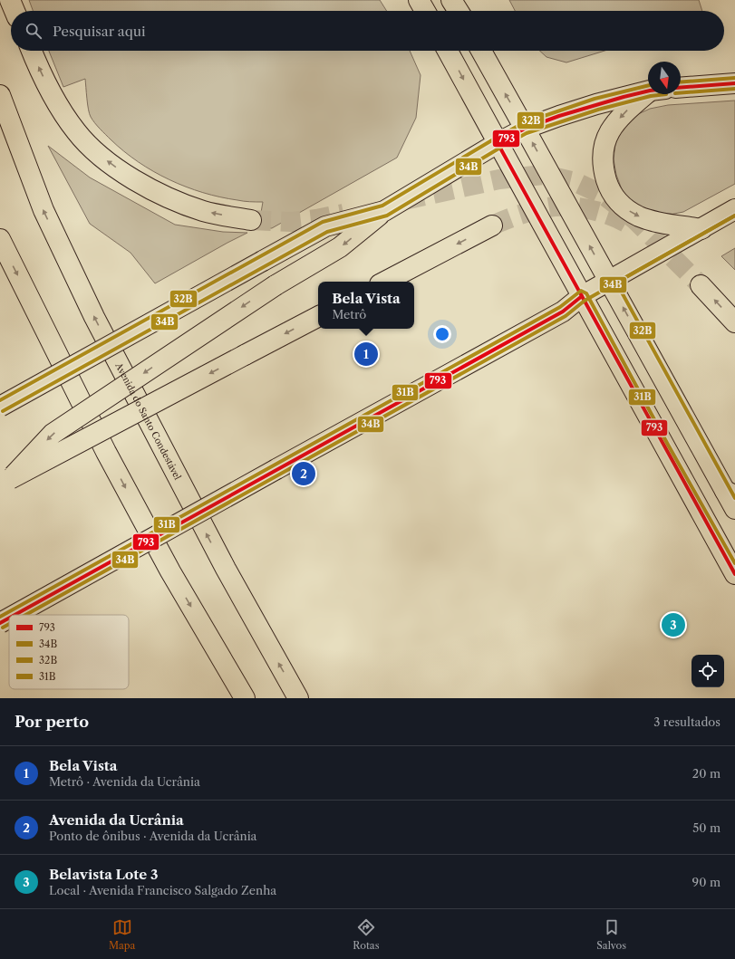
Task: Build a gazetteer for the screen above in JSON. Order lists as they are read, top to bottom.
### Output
{
  "streets": {
    "main road": ["Avenida do Santo Condestável"]
  },
  "lines": [
    "transit line 32B",
    "transit line 793",
    "transit line 34B",
    "transit line 31B"
  ],
  "legend": [
    "793",
    "34B",
    "32B",
    "31B"
  ],
  "north": "bottom",
  "page": {
    "search": "Pesquisar aqui",
    "popup": ["Bela Vista", "Metrô"],
    "pins": ["1", "2", "3"],
    "heading": ["Por perto", "3 resultados"],
    "list": [
      {
        "mark": "1",
        "name": "Bela Vista",
        "note": "Metrô · Avenida da Ucrânia",
        "value": "20 m"
      },
      {
        "mark": "2",
        "name": "Avenida da Ucrânia",
        "note": "Ponto de ônibus · Avenida da Ucrânia",
        "value": "50 m"
      },
      {
        "mark": "3",
        "name": "Belavista Lote 3",
        "note": "Local · Avenida Francisco Salgado Zenha",
        "value": "90 m"
      }
    ],
    "nav": ["Mapa", "Rotas", "Salvos"]
  }
}
